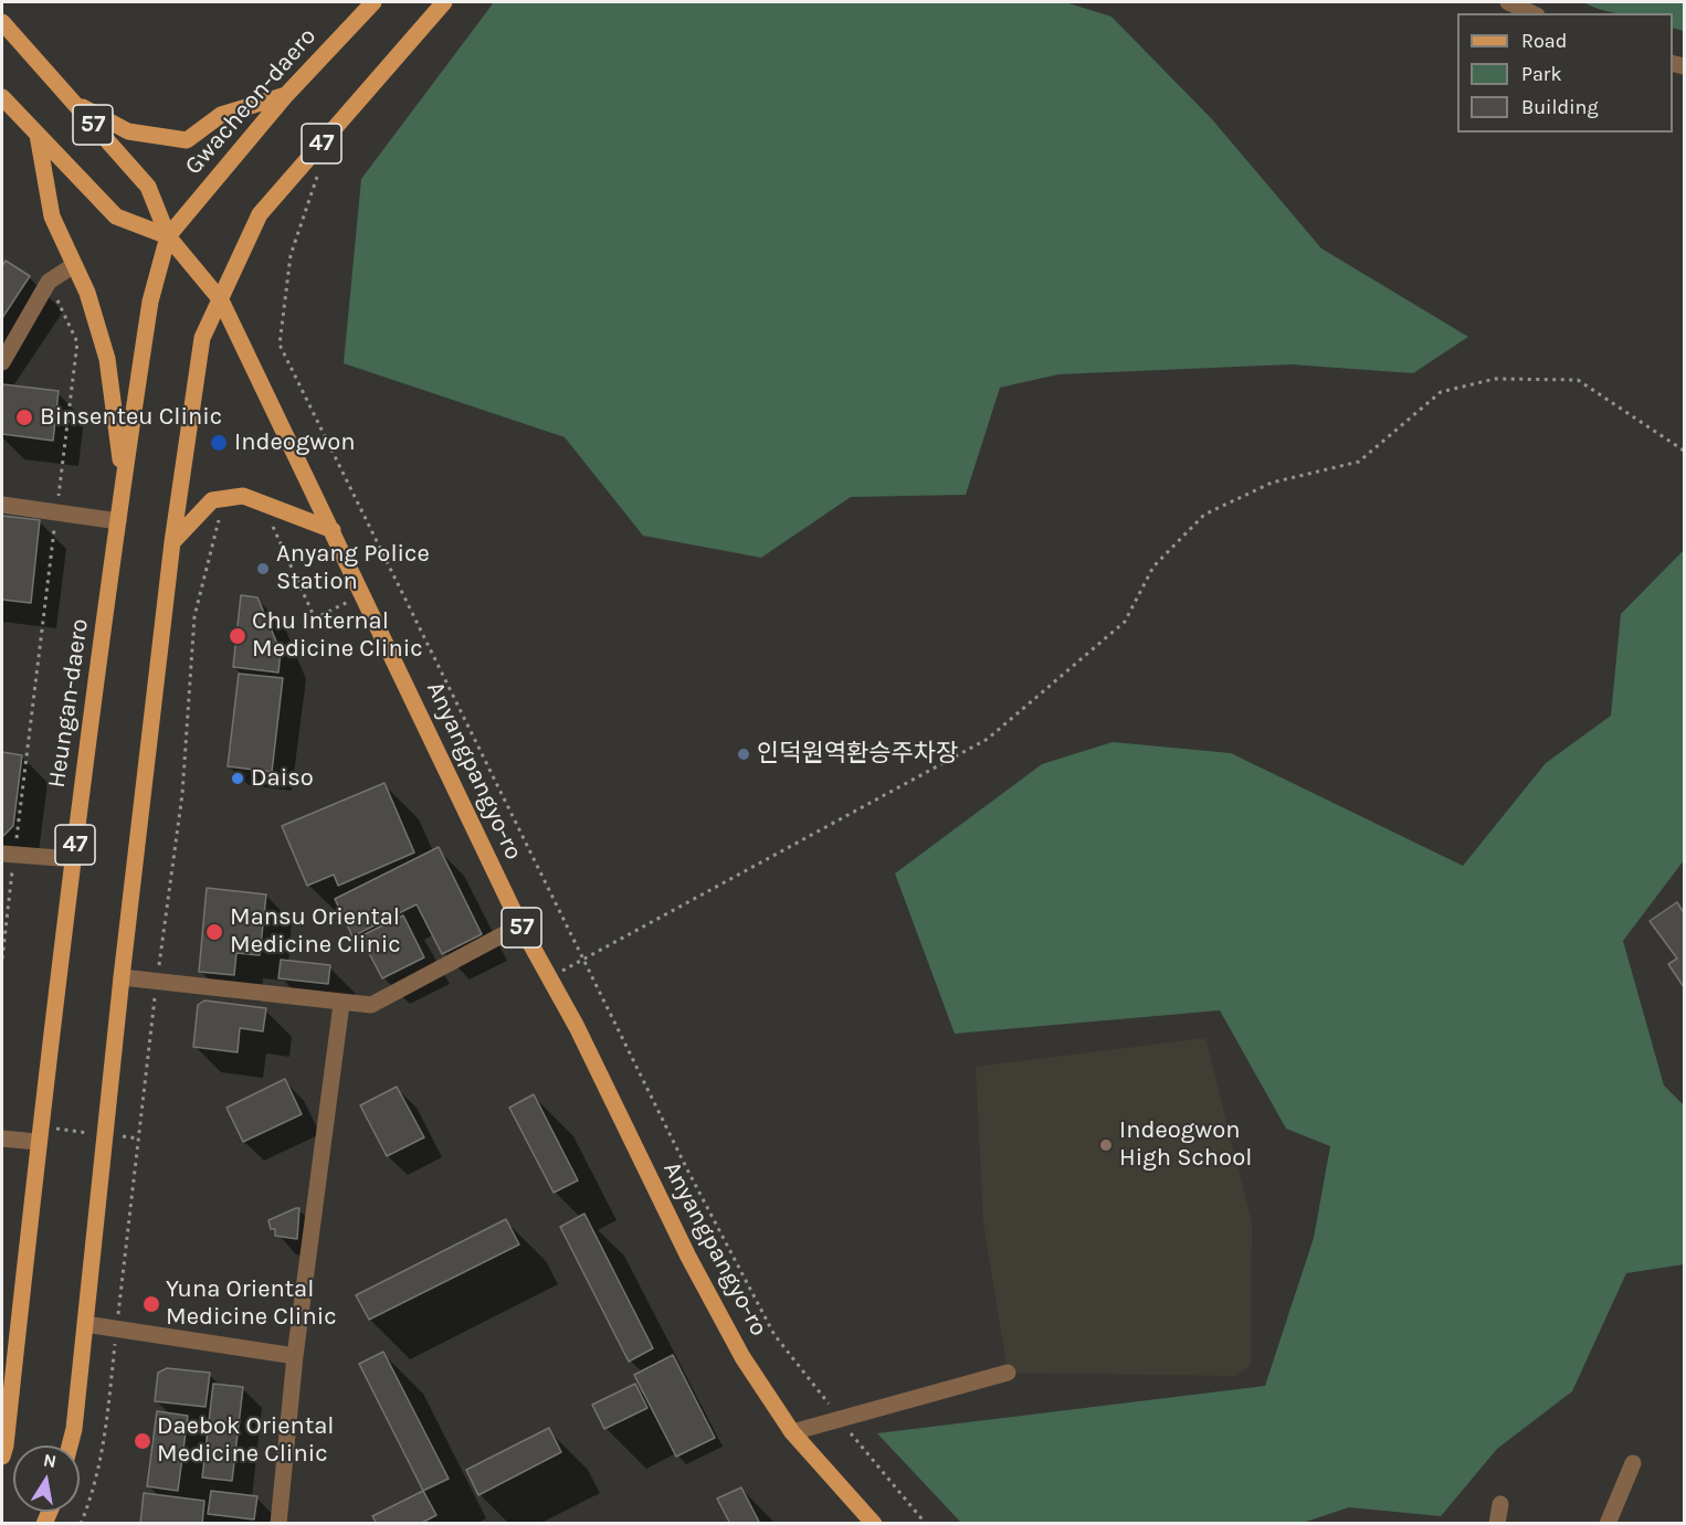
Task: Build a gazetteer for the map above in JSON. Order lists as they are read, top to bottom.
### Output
{
  "streets": {
    "main road": [
      "Gwacheon-daero",
      "57",
      "47",
      "Heungan-daero",
      "Anyangpangyo-ro"
    ]
  },
  "crossings": [
    ["Gwacheon-daero", "57"],
    ["Gwacheon-daero", "Heungan-daero"],
    ["Gwacheon-daero", "Anyangpangyo-ro"],
    ["57", "Heungan-daero"],
    ["57", "Anyangpangyo-ro"],
    ["47", "Anyangpangyo-ro"],
    ["Heungan-daero", "Anyangpangyo-ro"]
  ],
  "places": [
    "Binsenteu Clinic",
    "Indeogwon",
    "Anyang Police Station",
    "Chu Internal Medicine Clinic",
    "인덕원역환승주차장",
    "Daiso",
    "Mansu Oriental Medicine Clinic",
    "Indeogwon High School",
    "Yuna Oriental Medicine Clinic",
    "Daebok Oriental Medicine Clinic"
  ],
  "legend": ["Road", "Park", "Building"],
  "north": "top"
}
